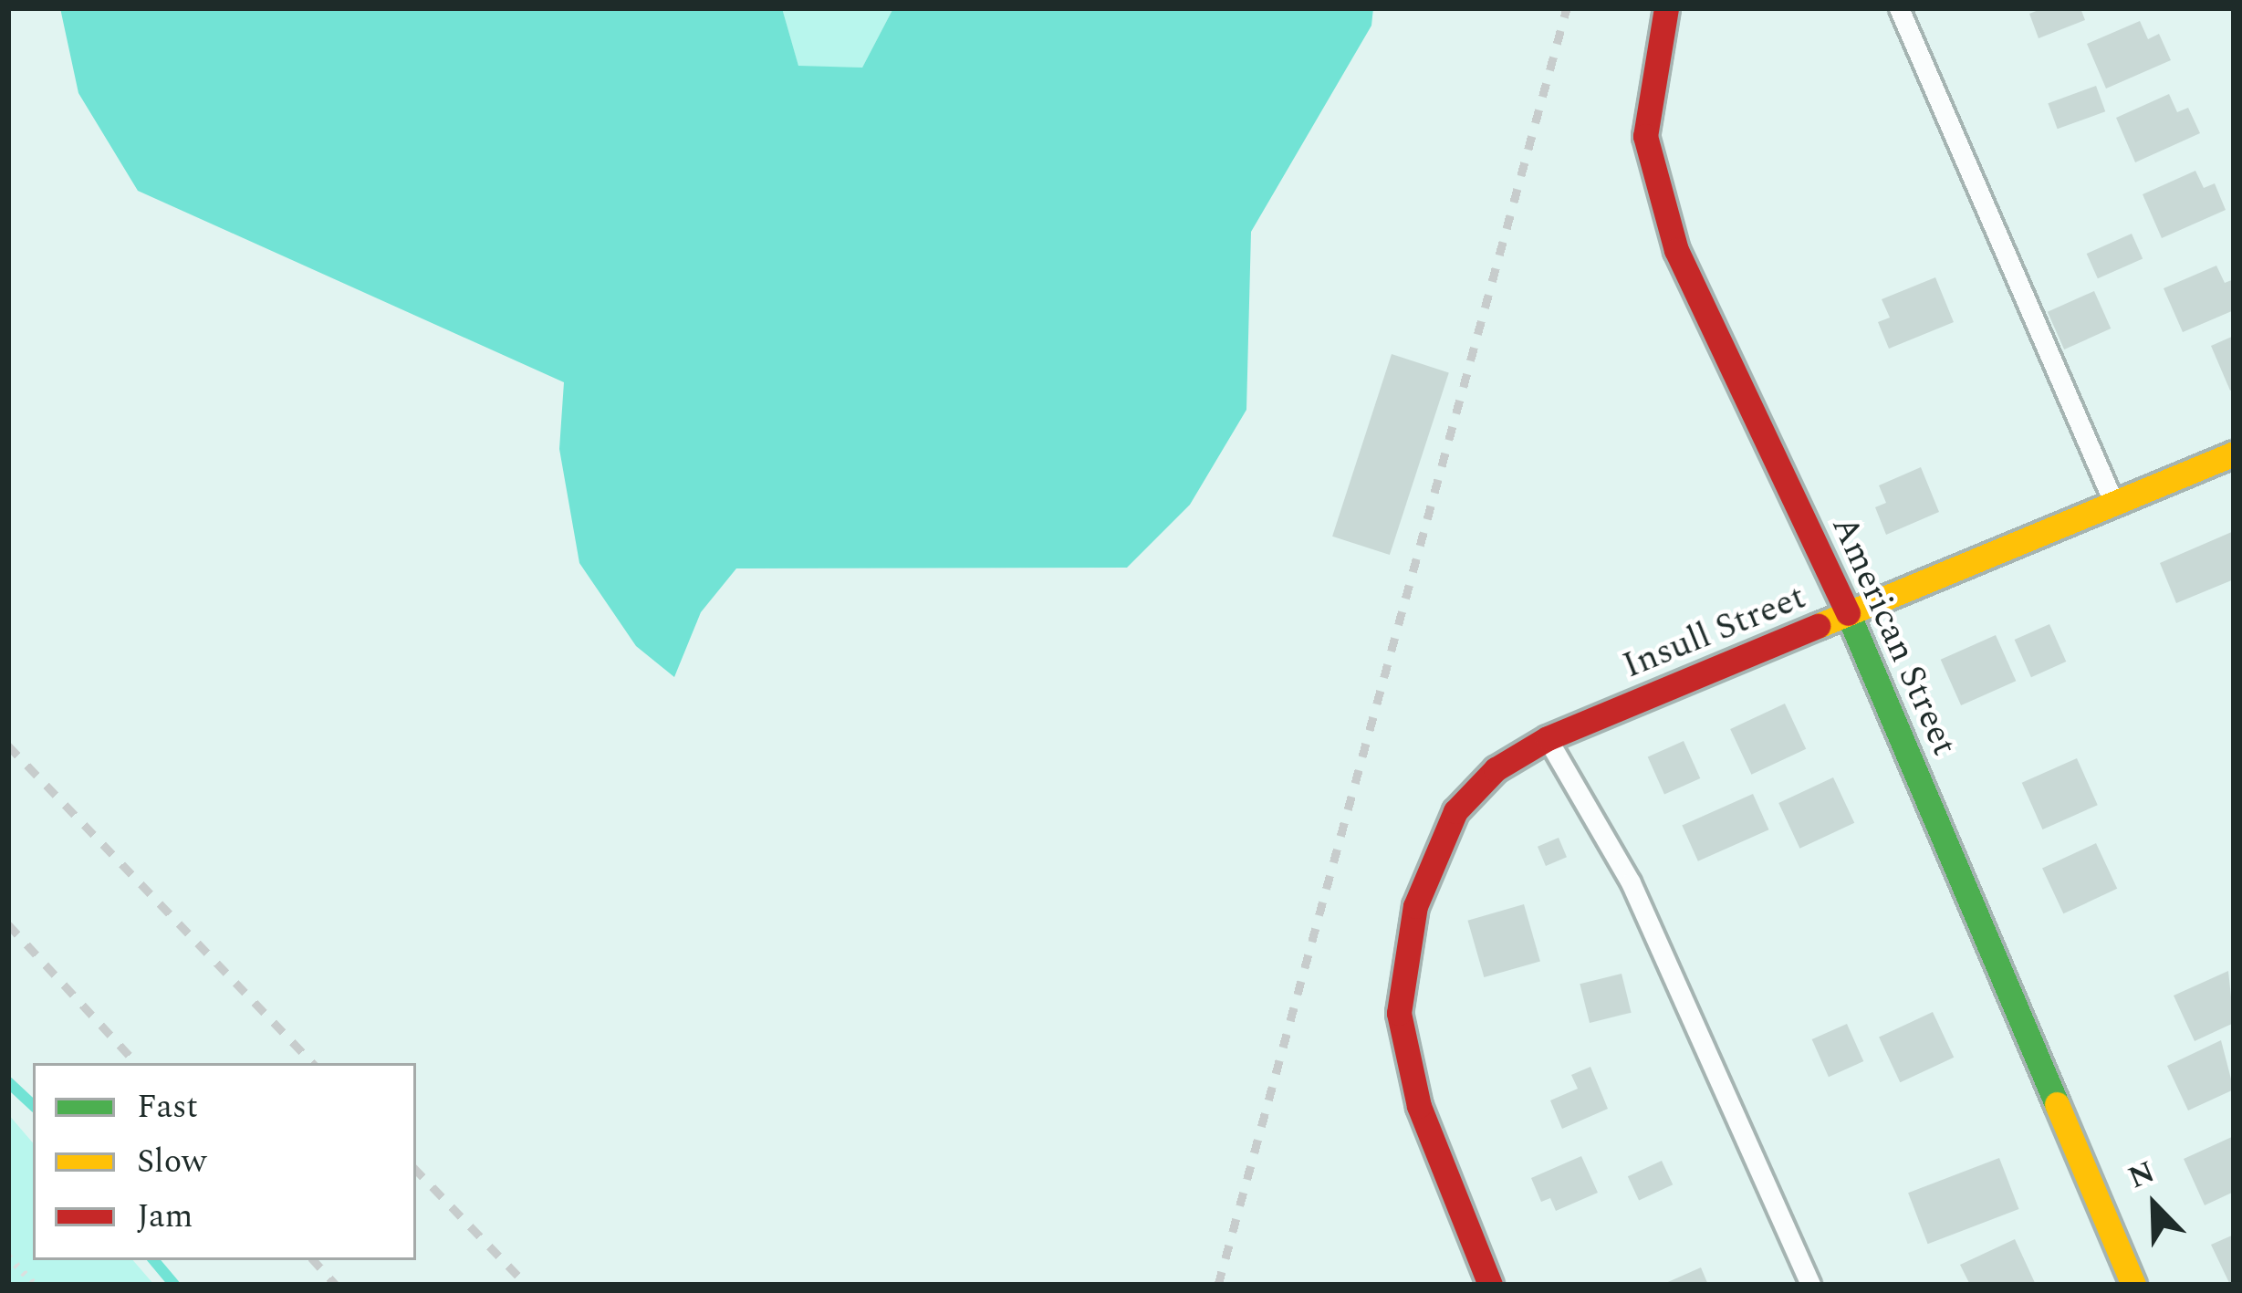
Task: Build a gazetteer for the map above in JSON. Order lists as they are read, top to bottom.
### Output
{
  "streets": {
    "street": ["Insull Street", "American Street"]
  },
  "crossings": [
    ["Insull Street", "American Street"]
  ],
  "legend": ["Fast", "Slow", "Jam"],
  "north": "top left"
}
